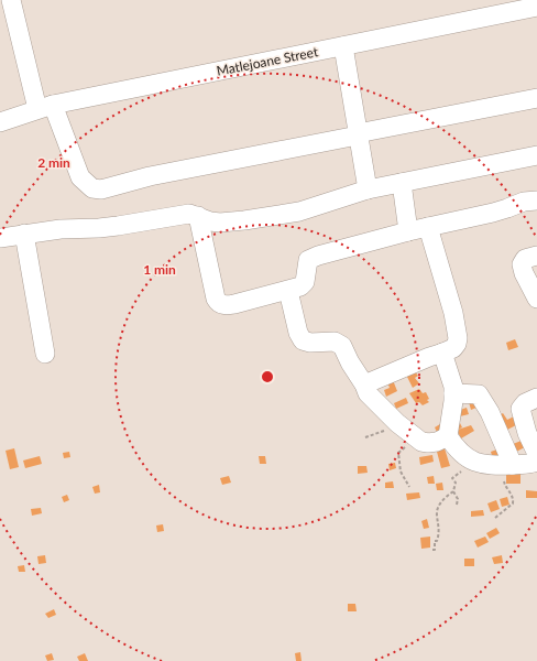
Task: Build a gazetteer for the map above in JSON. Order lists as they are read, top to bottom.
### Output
{
  "streets": {
    "street": ["Matlejoane Street"]
  },
  "rings": ["2 min", "1 min"]
}
